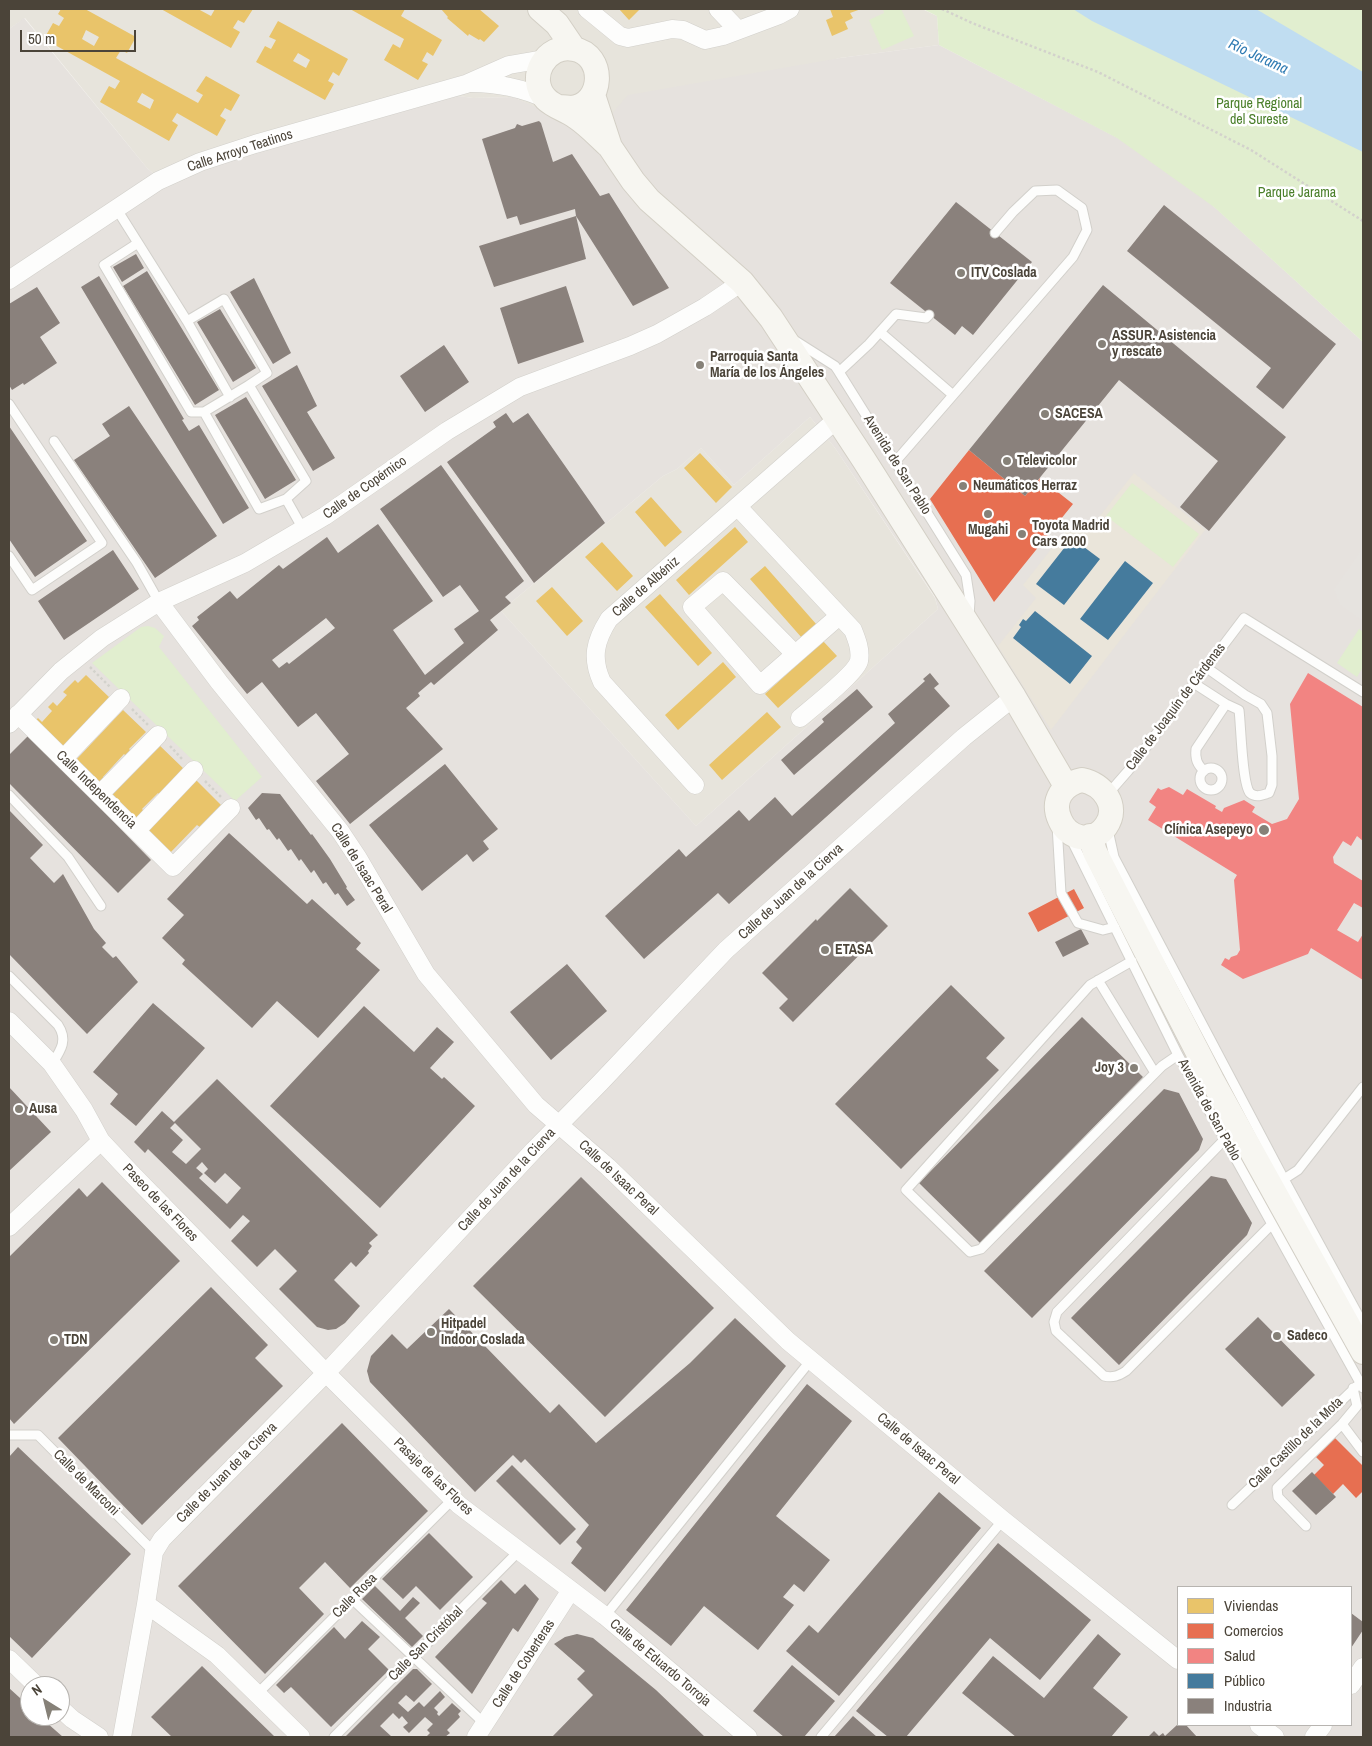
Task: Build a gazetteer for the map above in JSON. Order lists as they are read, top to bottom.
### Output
{
  "streets": {
    "street": [
      "Calle Arroyo Teatinos",
      "Avenida de San Pablo",
      "Calle de Copérnico",
      "Calle de Albéniz",
      "Calle Independencia",
      "Calle de Isaac Peral",
      "Calle de Juan de la Cierva",
      "Paseo de las Flores",
      "Pasaje de las Flores",
      "Calle de Eduardo Torroja",
      "Calle de Coberteras"
    ],
    "lane": [
      "Calle de Joaquín de Cárdenas",
      "Calle Castillo de la Mota",
      "Calle de Marconi",
      "Calle Rosa",
      "Calle San Cristóbal"
    ]
  },
  "crossings": [
    ["Avenida de San Pablo", "Calle de Copérnico"],
    ["Avenida de San Pablo", "Calle de Albéniz"],
    ["Avenida de San Pablo", "Calle de Joaquín de Cárdenas"],
    ["Avenida de San Pablo", "Calle de Juan de la Cierva"],
    ["Avenida de San Pablo", "Calle Castillo de la Mota"],
    ["Calle de Copérnico", "Calle Independencia"],
    ["Calle de Copérnico", "Calle de Isaac Peral"],
    ["Calle de Isaac Peral", "Calle de Juan de la Cierva"],
    ["Calle de Juan de la Cierva", "Paseo de las Flores"],
    ["Calle de Juan de la Cierva", "Pasaje de las Flores"],
    ["Calle de Juan de la Cierva", "Calle de Marconi"],
    ["Paseo de las Flores", "Pasaje de las Flores"],
    ["Pasaje de las Flores", "Calle Rosa"],
    ["Pasaje de las Flores", "Calle San Cristóbal"],
    ["Pasaje de las Flores", "Calle de Eduardo Torroja"],
    ["Pasaje de las Flores", "Calle de Coberteras"],
    ["Calle de Eduardo Torroja", "Calle de Coberteras"]
  ],
  "water": ["Río Jarama"],
  "parks": ["Parque Regional del Sureste", "Parque Jarama"],
  "places": [
    "ITV Coslada",
    "ASSUR. Asistencia y rescate",
    "Parroquia Santa María de los Ángeles",
    "SACESA",
    "Televicolor",
    "Neumáticos Herraz",
    "Mugahi",
    "Toyota Madrid Cars 2000",
    "Clínica Asepeyo",
    "ETASA",
    "Joy 3",
    "Ausa",
    "Hitpadel Indoor Coslada",
    "Sadeco",
    "TDN"
  ],
  "legend": [
    "Viviendas",
    "Comercios",
    "Salud",
    "Público",
    "Industria"
  ],
  "scale_bar": "50 m",
  "north": "top left"
}
